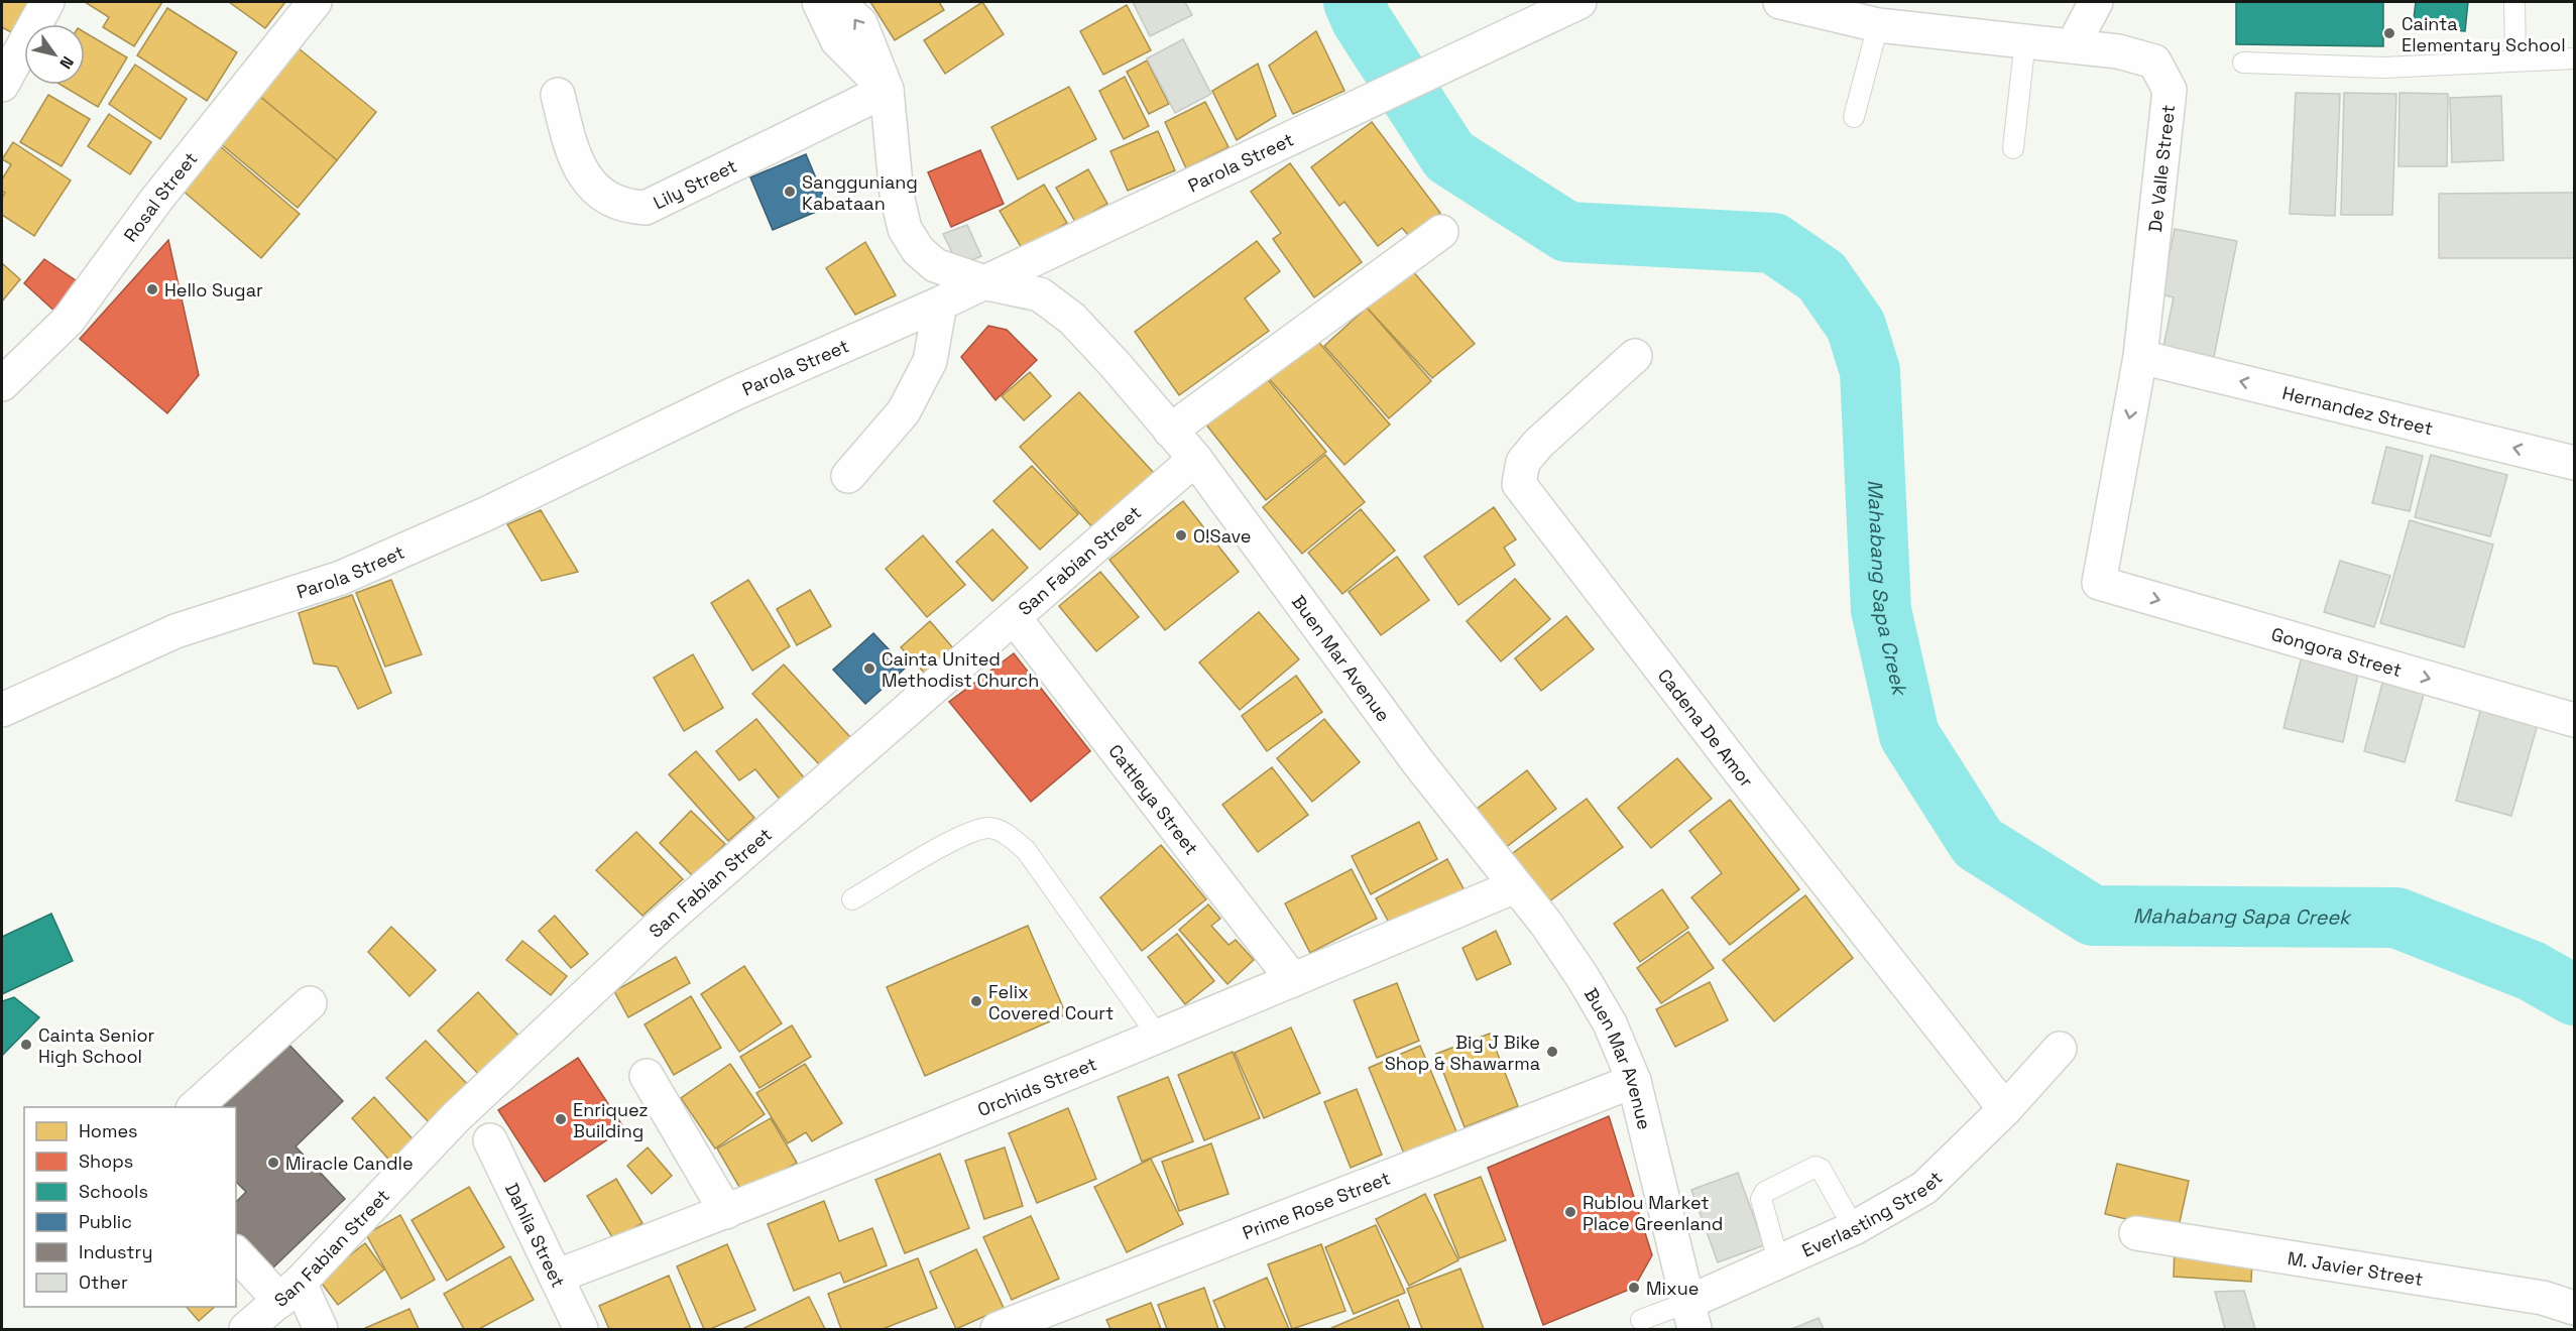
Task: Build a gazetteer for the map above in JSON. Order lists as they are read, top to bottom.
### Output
{
  "streets": {
    "street": [
      "Parola Street",
      "De Valle Street",
      "Lily Street",
      "Rosal Street",
      "Hernandez Street",
      "San Fabian Street",
      "Gongora Street",
      "Buen Mar Avenue",
      "Cadena De Amor",
      "Cattleya Street",
      "Orchids Street",
      "Prime Rose Street",
      "Everlasting Street",
      "Dahlia Street",
      "M. Javier Street"
    ]
  },
  "crossings": [
    ["Parola Street", "Buen Mar Avenue"],
    ["De Valle Street", "Hernandez Street"],
    ["De Valle Street", "Gongora Street"],
    ["Lily Street", "Buen Mar Avenue"],
    ["San Fabian Street", "Buen Mar Avenue"],
    ["San Fabian Street", "Cattleya Street"],
    ["Buen Mar Avenue", "Orchids Street"],
    ["Buen Mar Avenue", "Prime Rose Street"],
    ["Buen Mar Avenue", "Everlasting Street"],
    ["Cadena De Amor", "Everlasting Street"],
    ["Cattleya Street", "Orchids Street"],
    ["Orchids Street", "Dahlia Street"]
  ],
  "one_way": ["Hernandez Street", "Gongora Street"],
  "water": ["Mahabang Sapa Creek"],
  "places": [
    "Cainta Elementary School",
    "Sangguniang Kabataan",
    "Hello Sugar",
    "O!Save",
    "Cainta United Methodist Church",
    "Felix Covered Court",
    "Cainta Senior High School",
    "Big J Bike Shop & Shawarma",
    "Enriquez Building",
    "Miracle Candle",
    "Rublou Market Place Greenland",
    "Mixue"
  ],
  "legend": [
    "Homes",
    "Shops",
    "Schools",
    "Public",
    "Industry",
    "Other"
  ],
  "north": "bottom right"
}
